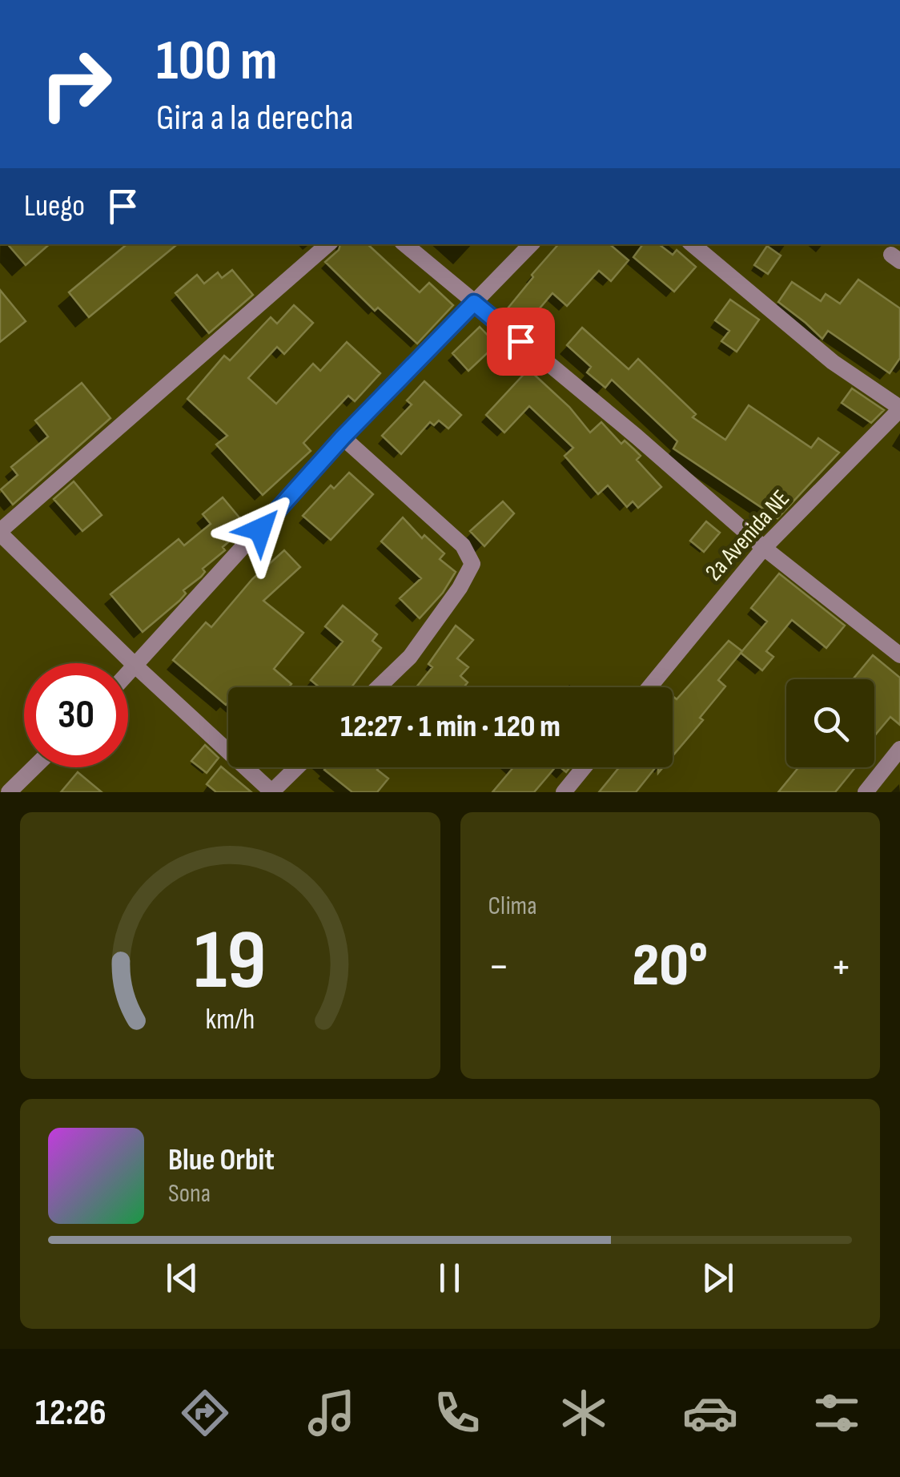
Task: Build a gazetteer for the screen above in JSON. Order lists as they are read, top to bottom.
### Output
{
  "streets": {
    "street": ["2a Avenida NE"]
  },
  "page": {
    "turn": ["100 m", "Gira a la derecha"],
    "then": "Luego",
    "limit": "30",
    "trip": "12:27 · 1 min · 120 m",
    "tile": "Clima",
    "heat": ["−", "20°", "+"],
    "song": ["Blue Orbit", "Sona"],
    "tabs": "12:26",
    "gauge": ["19", "km/h"]
  }
}
